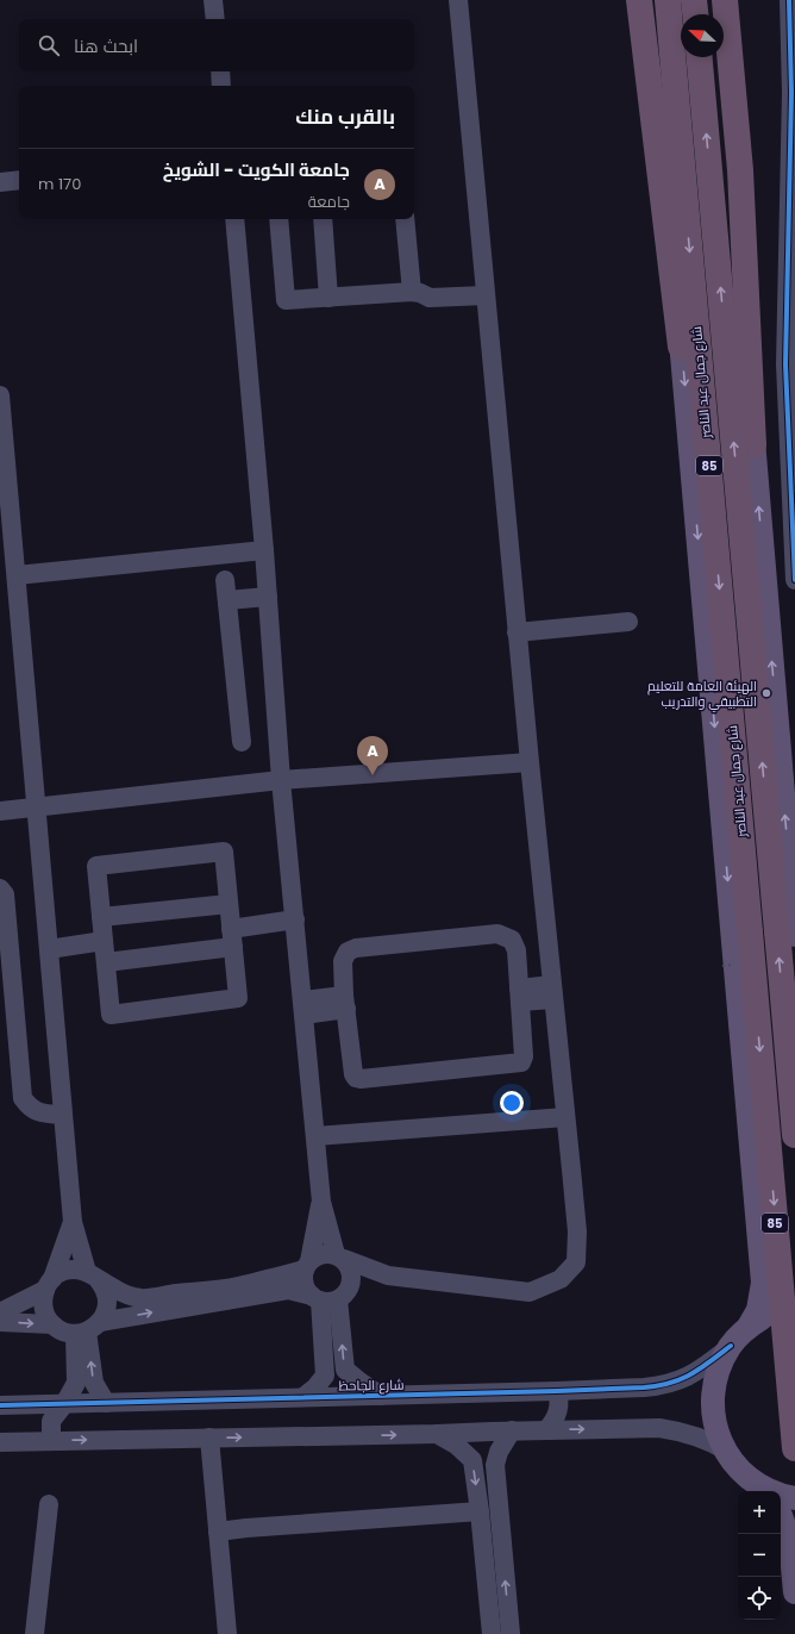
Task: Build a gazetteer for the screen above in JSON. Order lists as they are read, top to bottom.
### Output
{
  "streets": {
    "highway": ["شارع جمال عبد الناصر", "85"],
    "street": ["شارع الجاحظ"]
  },
  "places": ["الهيئة العامة للتعليم التطبيقي والتدريب"],
  "north": "top left",
  "page": {
    "search": "ابحث هنا",
    "heading": "بالقرب منك",
    "list": [
      {
        "mark": "A",
        "name": "جامعة الكويت - الشويخ",
        "note": "جامعة",
        "value": "170 m"
      }
    ],
    "pins": "A",
    "map_buttons": ["+", "−"]
  }
}
